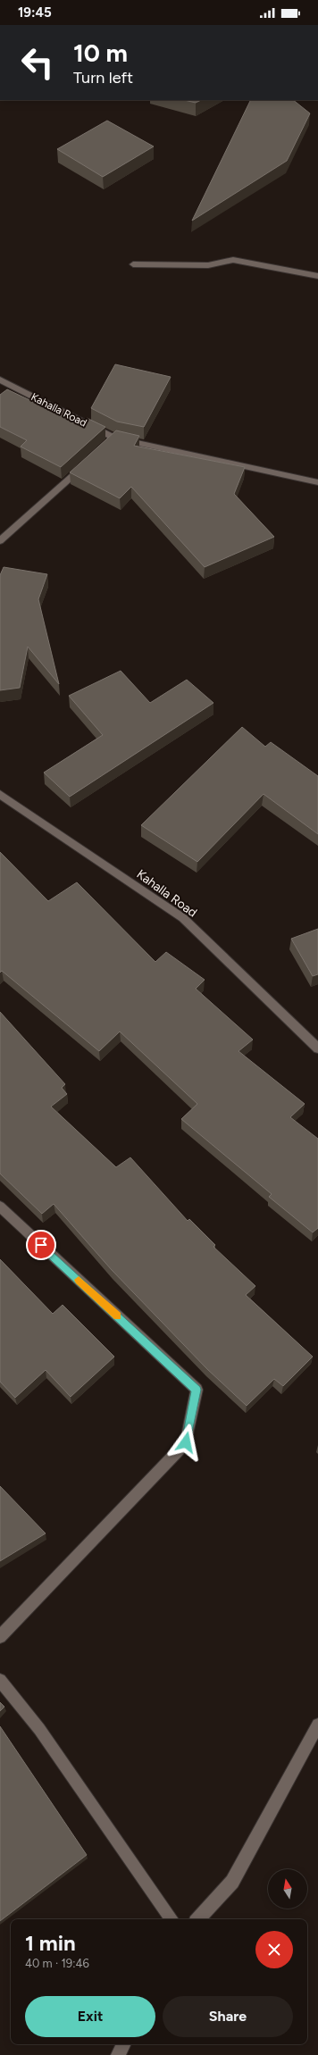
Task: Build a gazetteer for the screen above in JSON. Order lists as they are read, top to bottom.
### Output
{
  "streets": {
    "street": ["Kahalla Road"]
  },
  "north": "top",
  "page": {
    "status": "19:45",
    "turn": ["10 m", "Turn left"],
    "heading": ["1 min", "40 m · 19:46"],
    "buttons": ["Exit", "Share"]
  }
}
